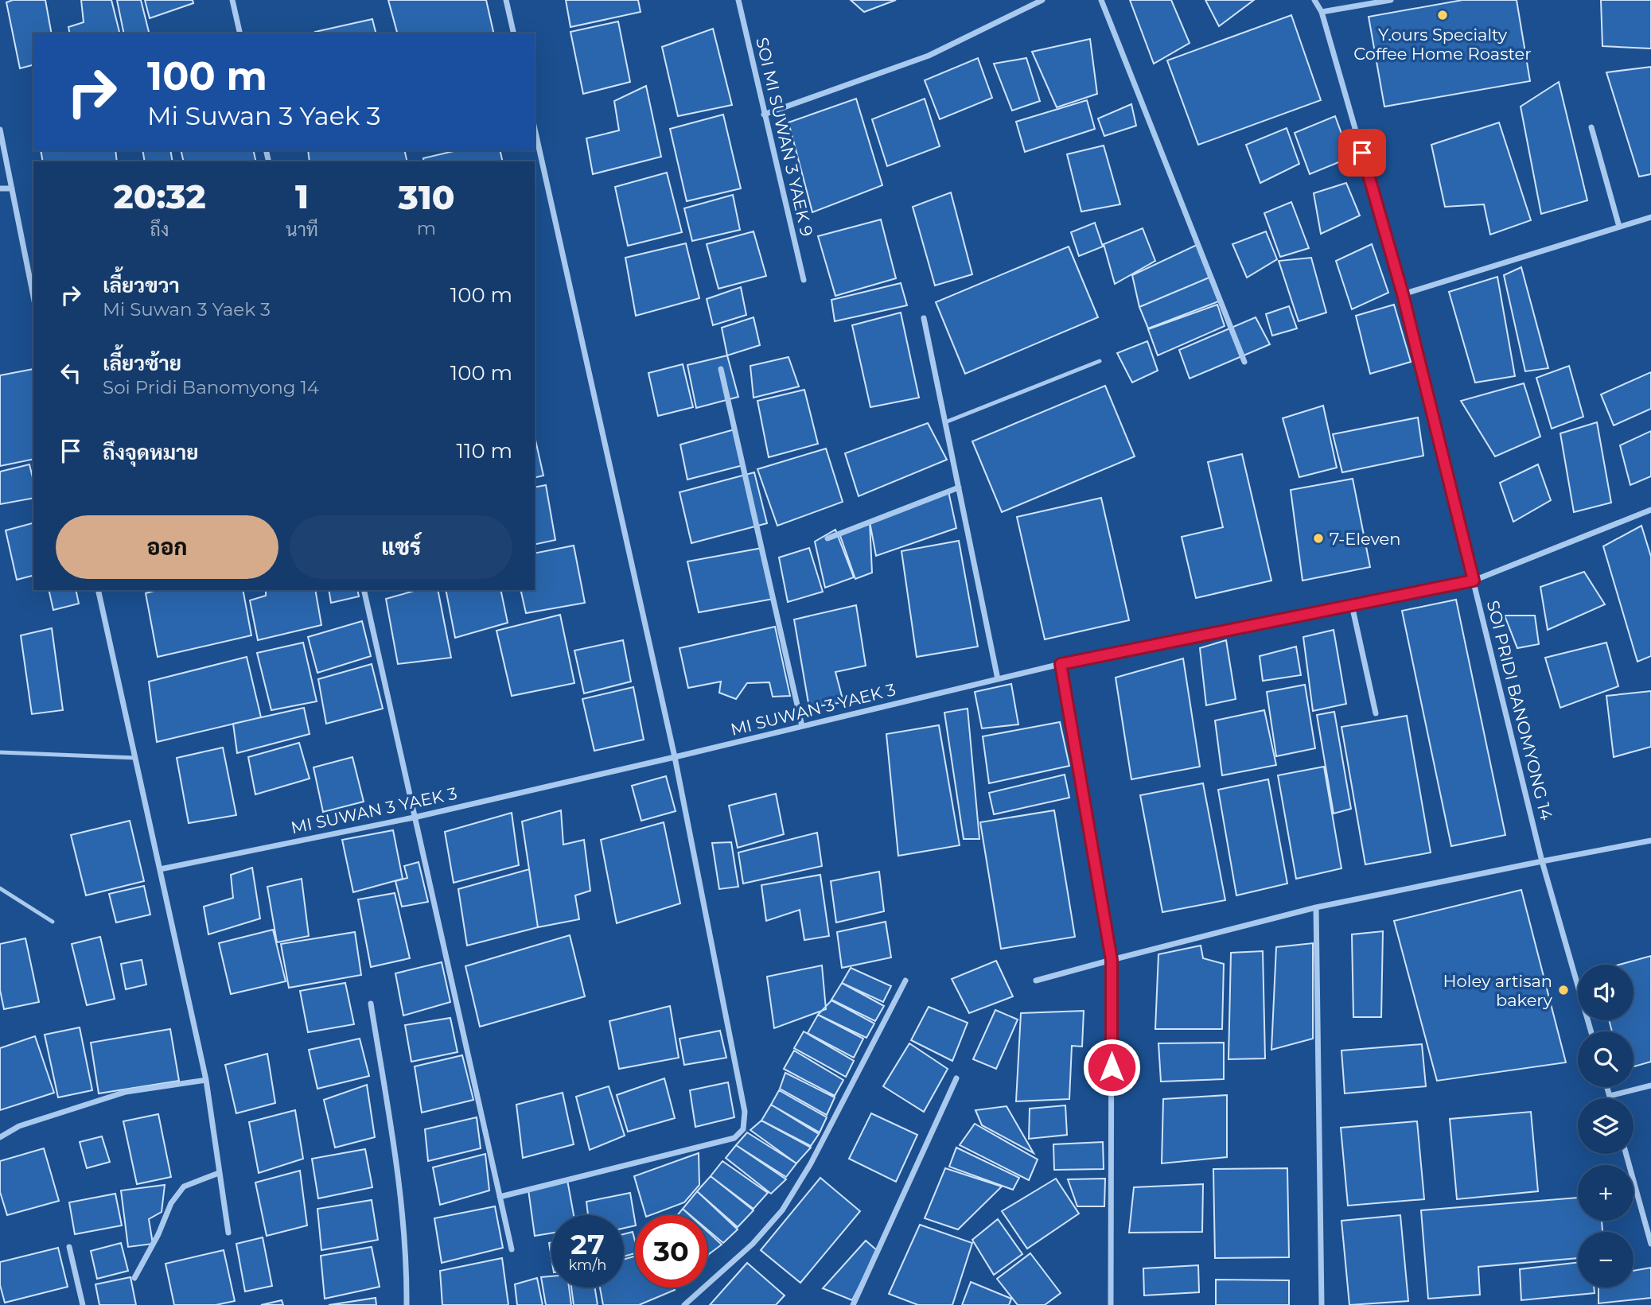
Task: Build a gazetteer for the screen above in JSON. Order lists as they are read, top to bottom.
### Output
{
  "streets": {
    "street": ["SOI MI SUWAN 3 YAEK 9", "MI SUWAN 3 YAEK 3", "SOI PRIDI BANOMYONG 14"]
  },
  "crossings": [
    ["MI SUWAN 3 YAEK 3", "SOI PRIDI BANOMYONG 14"]
  ],
  "places": ["Y.ours Specialty Coffee Home Roaster", "7-Eleven", "Holey artisan bakery"],
  "page": {
    "turn": ["100 m", "Mi Suwan 3 Yaek 3"],
    "eta": [
      "20:32",
      "ถึง",
      "1",
      "นาที",
      "310",
      "m"
    ],
    "list": [
      {
        "name": "เลี้ยวขวา",
        "note": "Mi Suwan 3 Yaek 3",
        "value": "100 m"
      },
      {
        "name": "เลี้ยวซ้าย",
        "note": "Soi Pridi Banomyong 14",
        "value": "100 m"
      },
      {
        "name": "ถึงจุดหมาย",
        "value": "110 m"
      }
    ],
    "buttons": ["ออก", "แชร์"],
    "map_buttons": ["+", "−"],
    "speed": "27 km/h",
    "limit": "30"
  }
}
